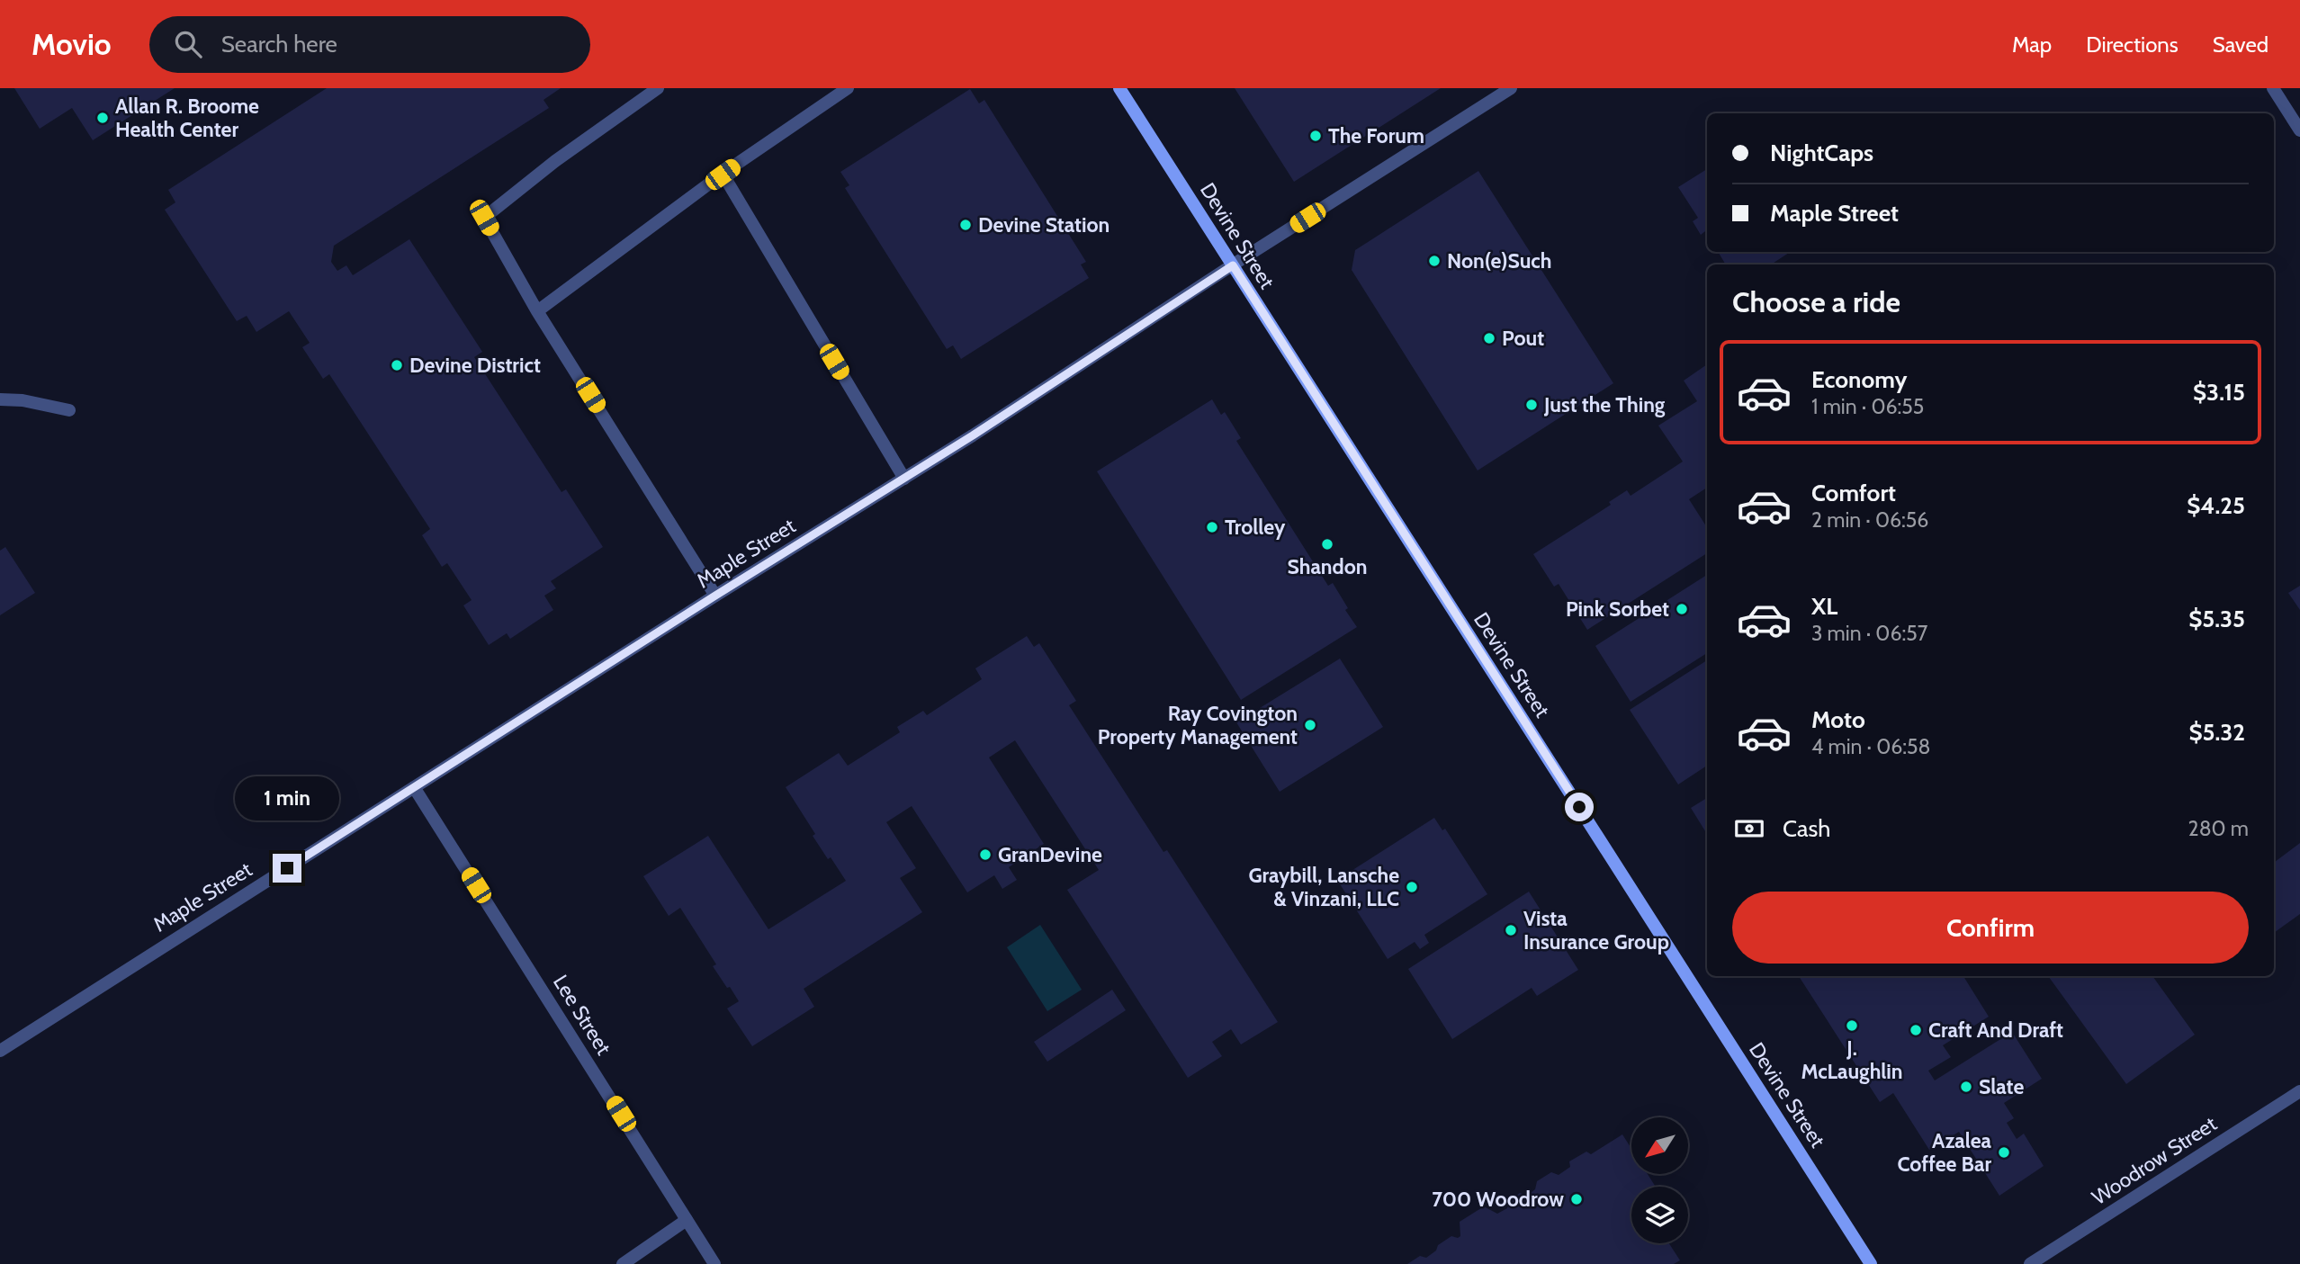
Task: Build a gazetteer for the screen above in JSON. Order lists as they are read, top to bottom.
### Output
{
  "streets": {
    "main road": ["Devine Street"],
    "street": ["Maple Street", "Lee Street", "Woodrow Street"]
  },
  "crossings": [
    ["Devine Street", "Maple Street"],
    ["Maple Street", "Lee Street"]
  ],
  "places": [
    "Allan R. Broome Health Center",
    "The Forum",
    "Devine Station",
    "Non(e)Such",
    "Pout",
    "Devine District",
    "Just the Thing",
    "Trolley",
    "Shandon",
    "Pink Sorbet",
    "Ray Covington Property Management",
    "GranDevine",
    "Graybill, Lansche & Vinzani, LLC",
    "Vista Insurance Group",
    "J. McLaughlin",
    "Craft And Draft",
    "Slate",
    "Azalea Coffee Bar",
    "700 Woodrow"
  ],
  "north": "bottom left",
  "page": {
    "header": "Movio",
    "search": "Search here",
    "nav": ["Map", "Directions", "Saved"],
    "banner": ["NightCaps", "Maple Street"],
    "heading": "Choose a ride",
    "list": [
      {
        "name": "Economy",
        "note": "1 min · 06:55",
        "value": "$3.15"
      },
      {
        "name": "Comfort",
        "note": "2 min · 06:56",
        "value": "$4.25"
      },
      {
        "name": "XL",
        "note": "3 min · 06:57",
        "value": "$5.35"
      },
      {
        "name": "Moto",
        "note": "4 min · 06:58",
        "value": "$5.32"
      }
    ],
    "bubble": "1 min",
    "pay": ["Cash", "280 m"],
    "buttons": "Confirm"
  }
}
